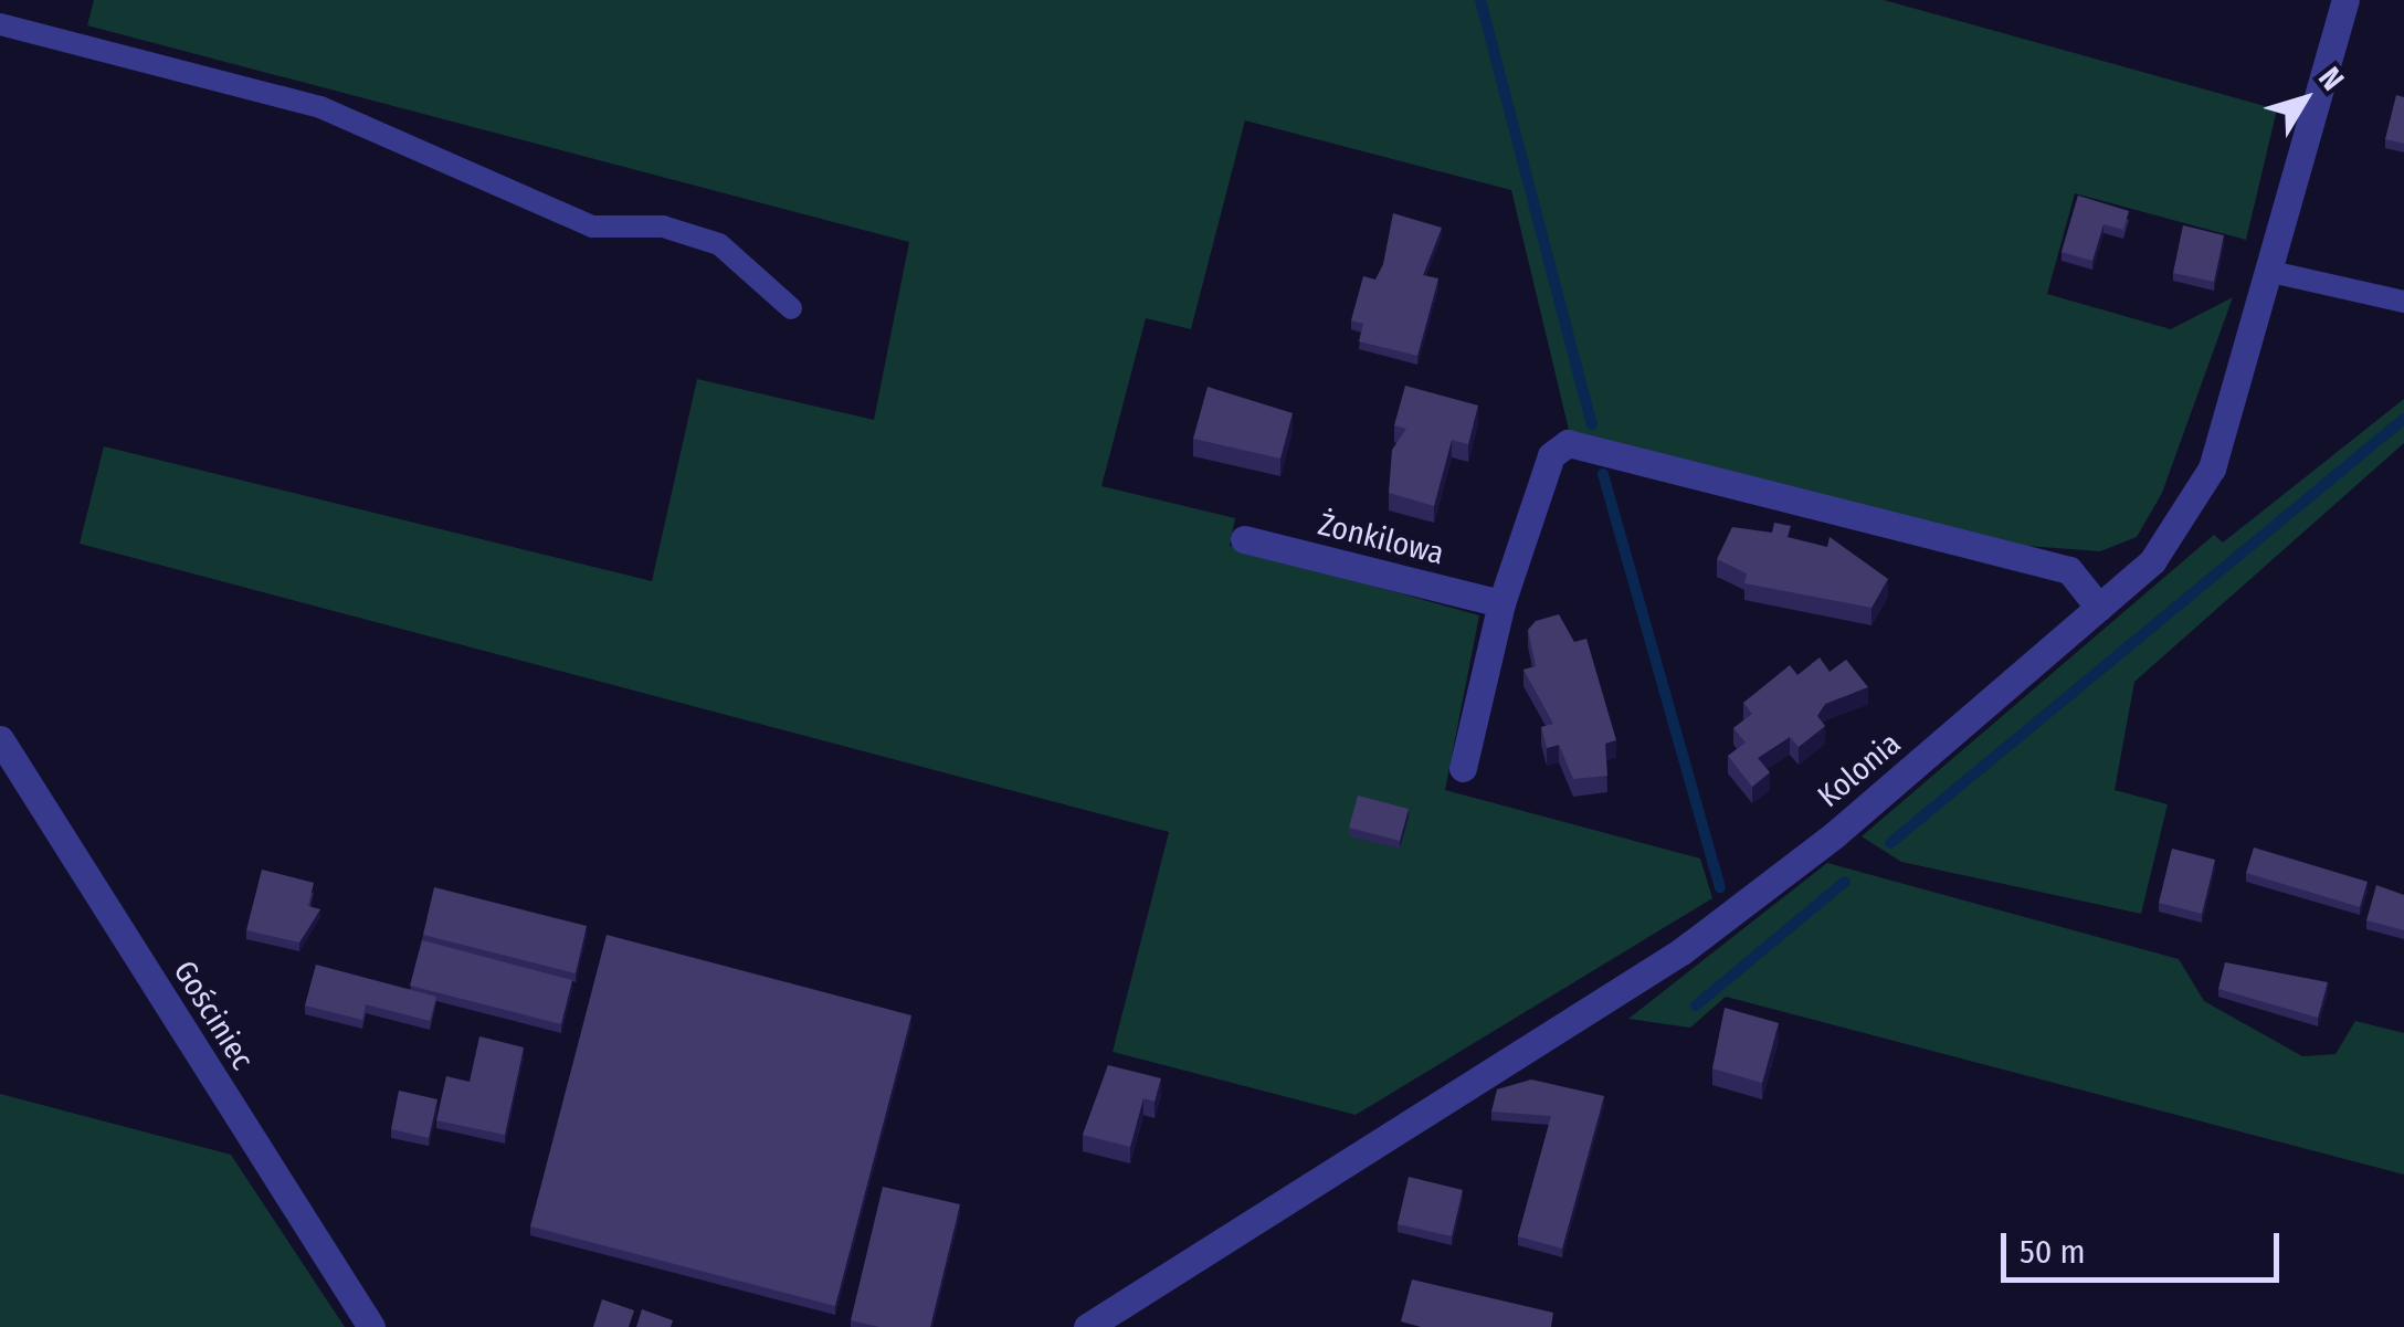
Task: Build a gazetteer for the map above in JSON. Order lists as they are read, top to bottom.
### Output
{
  "streets": {
    "street": ["Żonkilowa", "Kolonia", "Gościniec"]
  },
  "scale_bar": "50 m",
  "north": "top right"
}
